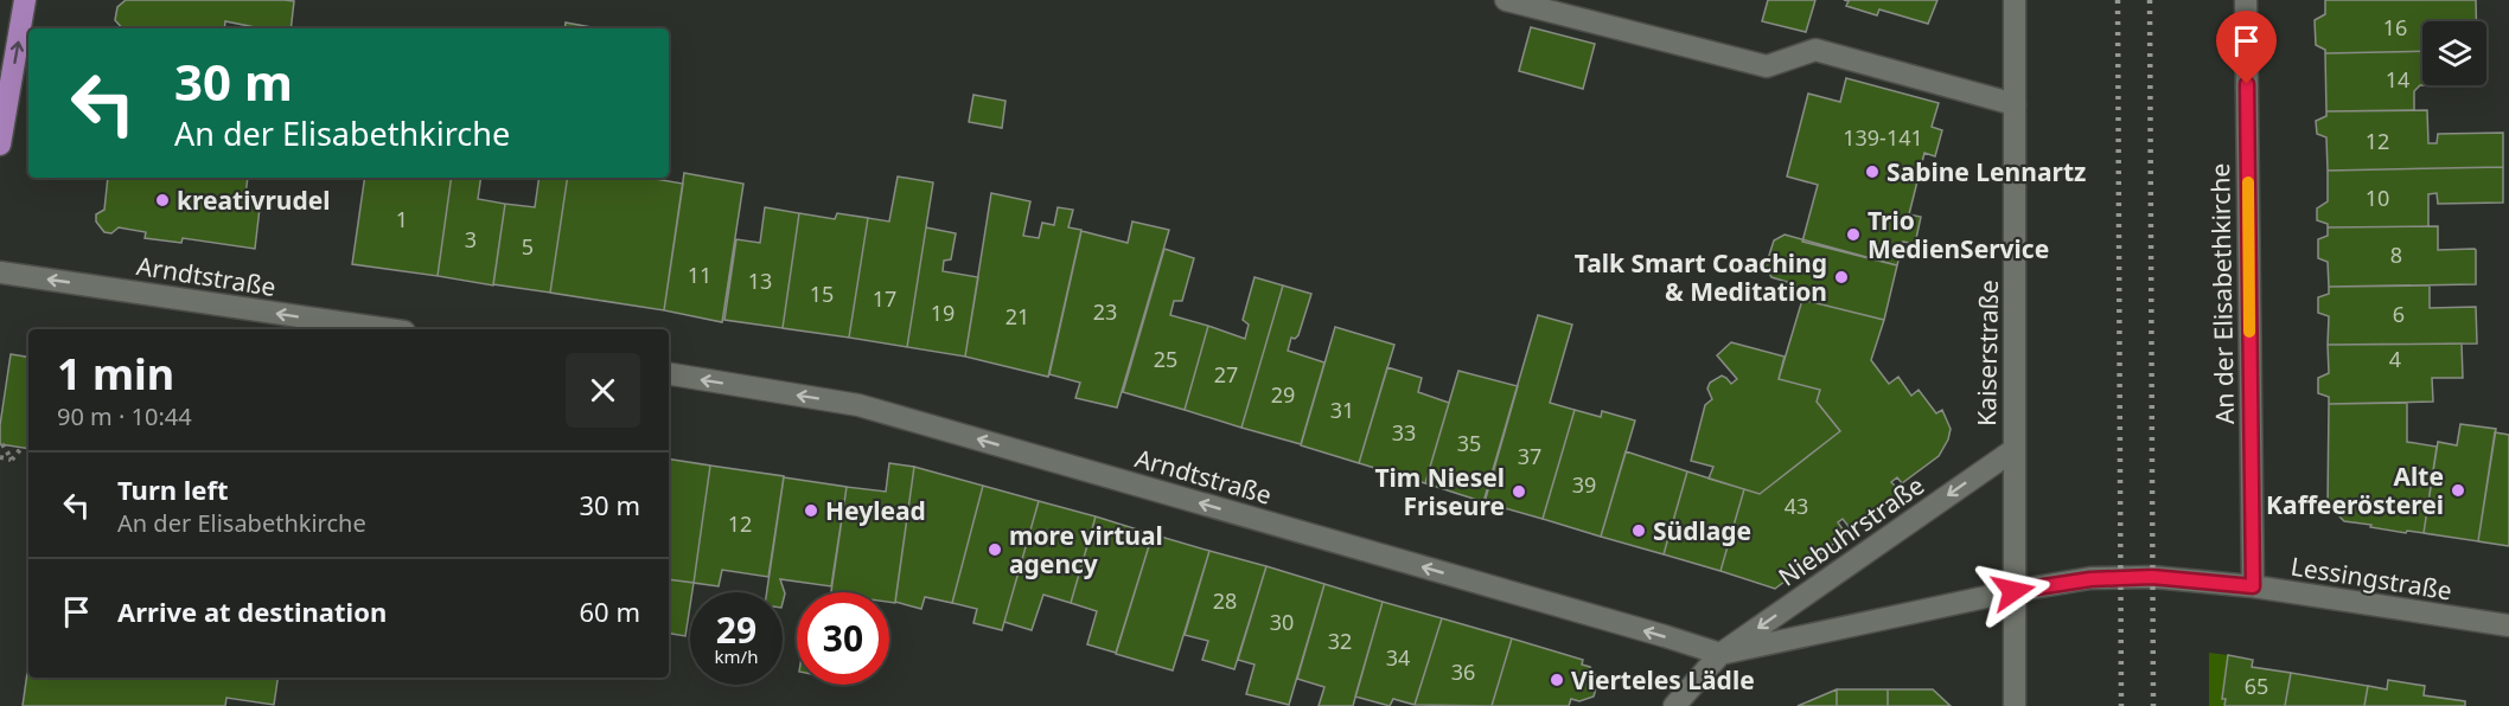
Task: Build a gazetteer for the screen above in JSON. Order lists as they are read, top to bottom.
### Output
{
  "streets": {
    "street": [
      "Arndtstraße",
      "An der Elisabethkirche",
      "Kaiserstraße",
      "Niebuhrstraße",
      "Lessingstraße"
    ]
  },
  "crossings": [
    ["Arndtstraße", "Niebuhrstraße"],
    ["An der Elisabethkirche", "Lessingstraße"],
    ["Kaiserstraße", "Niebuhrstraße"],
    ["Kaiserstraße", "Lessingstraße"]
  ],
  "one_way": ["Arndtstraße"],
  "places": [
    "Sabine Lennartz",
    "kreativrudel",
    "Trio MedienService",
    "Talk Smart Coaching & Meditation",
    "Alte Kaffeerösterei",
    "Tim Niesel Friseure",
    "Heylead",
    "Südlage",
    "more virtual agency",
    "Vierteles Lädle"
  ],
  "house_numbers": [
    "16",
    "14",
    "139-141",
    "12",
    "10",
    "1",
    "3",
    "5",
    "8",
    "11",
    "13",
    "15",
    "17",
    "23",
    "19",
    "6",
    "21",
    "25",
    "4",
    "27",
    "29",
    "31",
    "33",
    "35",
    "37",
    "39",
    "43",
    "12",
    "28",
    "30",
    "32",
    "34",
    "36",
    "65"
  ],
  "page": {
    "turn": ["30 m", "An der Elisabethkirche"],
    "heading": ["1 min", "90 m · 10:44"],
    "list": [
      {
        "name": "Turn left",
        "note": "An der Elisabethkirche",
        "value": "30 m"
      },
      {
        "name": "Arrive at destination",
        "value": "60 m"
      }
    ],
    "speed": "29 km/h",
    "limit": "30"
  }
}
